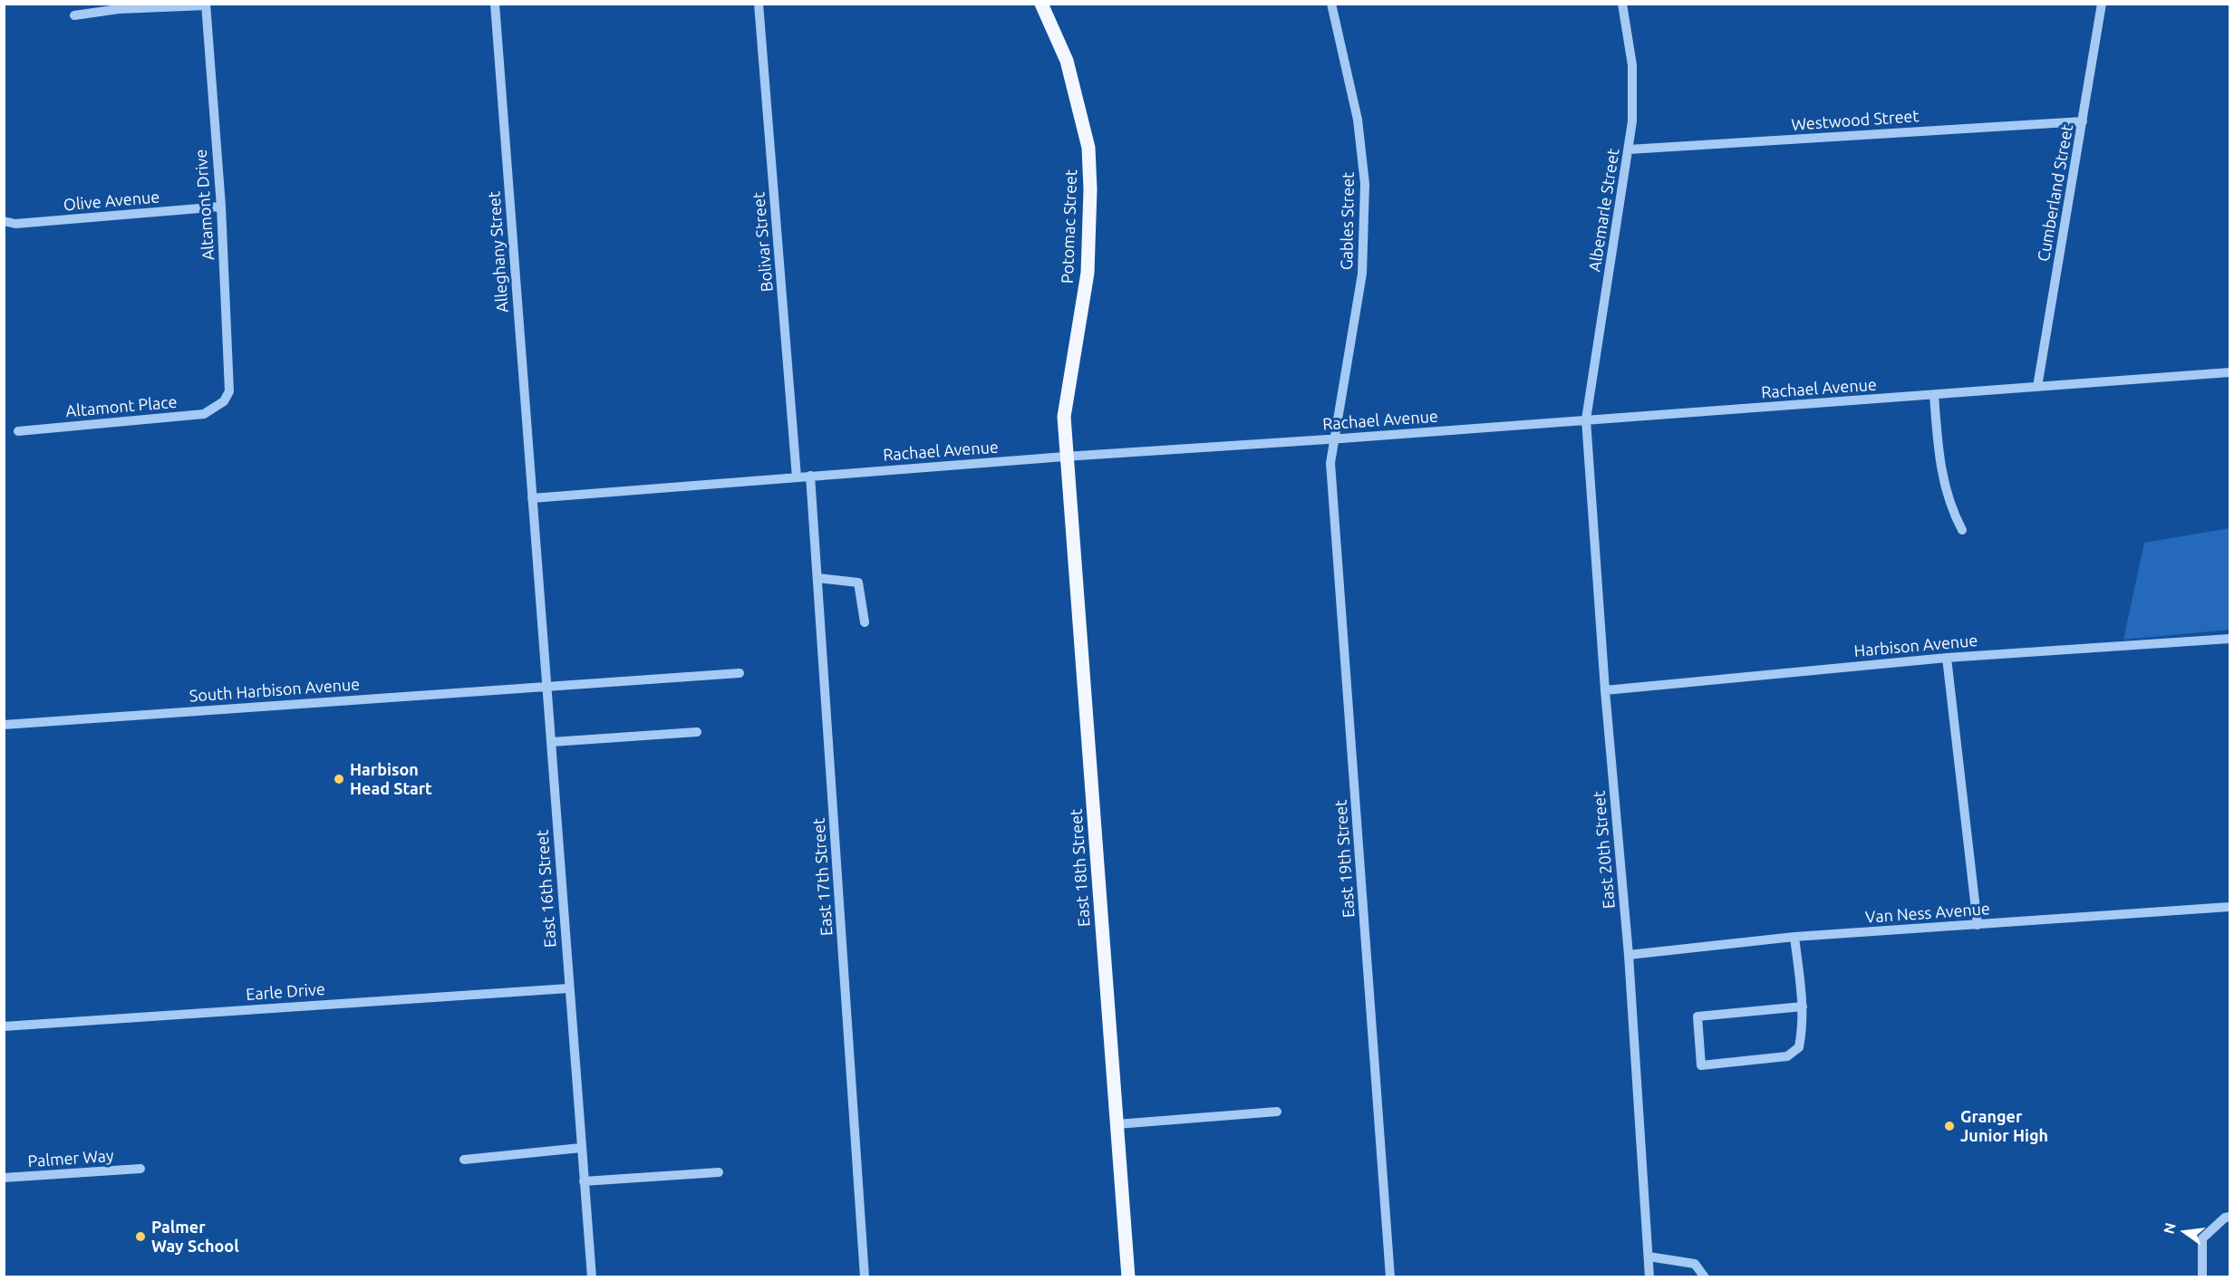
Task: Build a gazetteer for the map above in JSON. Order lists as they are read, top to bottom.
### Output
{
  "streets": {
    "main road": ["Potomac Street", "East 18th Street"],
    "street": [
      "Westwood Street",
      "Cumberland Street",
      "Olive Avenue",
      "Altamont Drive",
      "Albemarle Street",
      "Gables Street",
      "Bolivar Street",
      "Alleghany Street",
      "Rachael Avenue",
      "Altamont Place",
      "Harbison Avenue",
      "South Harbison Avenue",
      "East 20th Street",
      "East 19th Street",
      "East 17th Street",
      "East 16th Street",
      "Van Ness Avenue",
      "Earle Drive",
      "Palmer Way"
    ]
  },
  "crossings": [
    ["Westwood Street", "Cumberland Street"],
    ["Westwood Street", "Albemarle Street"],
    ["Cumberland Street", "Rachael Avenue"],
    ["Olive Avenue", "Altamont Drive"],
    ["Altamont Drive", "Altamont Place"],
    ["Albemarle Street", "Rachael Avenue"],
    ["Albemarle Street", "East 20th Street"],
    ["Gables Street", "Rachael Avenue"],
    ["Gables Street", "East 19th Street"],
    ["Potomac Street", "Rachael Avenue"],
    ["Potomac Street", "East 18th Street"],
    ["Bolivar Street", "Rachael Avenue"],
    ["Alleghany Street", "Rachael Avenue"],
    ["Alleghany Street", "East 16th Street"],
    ["Rachael Avenue", "East 20th Street"],
    ["Rachael Avenue", "East 19th Street"],
    ["Rachael Avenue", "East 18th Street"],
    ["Rachael Avenue", "East 17th Street"],
    ["Rachael Avenue", "East 16th Street"],
    ["Harbison Avenue", "East 20th Street"],
    ["South Harbison Avenue", "East 16th Street"],
    ["East 20th Street", "Van Ness Avenue"],
    ["East 16th Street", "Earle Drive"]
  ],
  "places": ["Harbison Head Start", "Granger Junior High", "Palmer Way School"],
  "north": "left"
}
